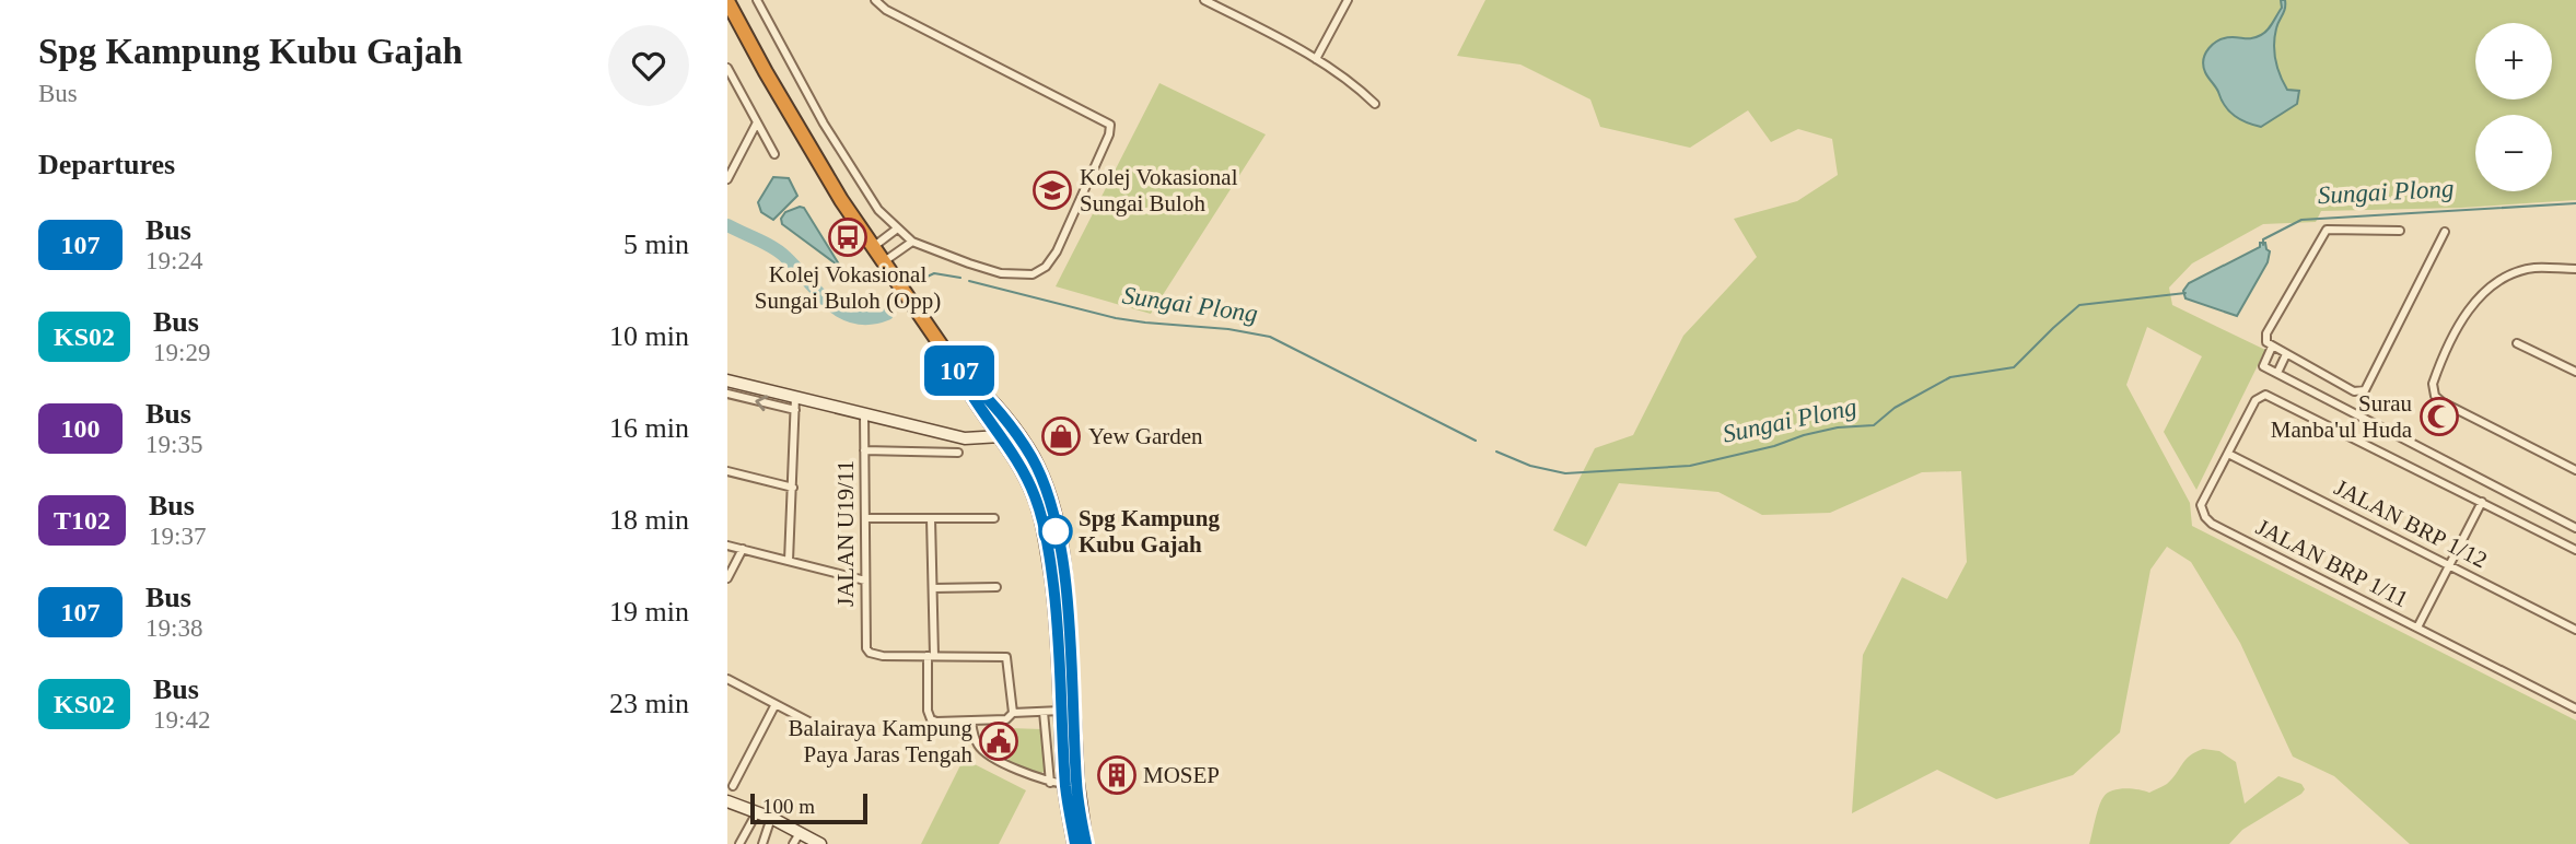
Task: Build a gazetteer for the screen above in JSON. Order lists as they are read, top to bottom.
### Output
{
  "streets": {
    "street": ["JALAN BRP 1/12", "JALAN U19/11", "JALAN BRP 1/11"]
  },
  "crossings": [
    ["JALAN BRP 1/12", "JALAN BRP 1/11"]
  ],
  "water": ["Sungai Plong"],
  "places": {
    "school or university": ["Kolej Vokasional Sungai Buloh"],
    "bus stop": ["Kolej Vokasional Sungai Buloh (Opp)"],
    "mosque": ["Surau Manba'ul Huda"],
    "shop": ["Yew Garden"],
    "other": ["Spg Kampung Kubu Gajah"],
    "public building": ["Balairaya Kampung Paya Jaras Tengah"],
    "building": ["MOSEP"]
  },
  "lines": ["bus line 107"],
  "scale_bar": "100 m",
  "page": {
    "heading": [
      ["Spg Kampung Kubu Gajah", "Bus"],
      "Departures"
    ],
    "on_map": "107",
    "map_buttons": ["+", "−"],
    "list": [
      {
        "mark": "107",
        "name": "Bus",
        "note": "19:24",
        "value": "5 min"
      },
      {
        "mark": "KS02",
        "name": "Bus",
        "note": "19:29",
        "value": "10 min"
      },
      {
        "mark": "100",
        "name": "Bus",
        "note": "19:35",
        "value": "16 min"
      },
      {
        "mark": "T102",
        "name": "Bus",
        "note": "19:37",
        "value": "18 min"
      },
      {
        "mark": "107",
        "name": "Bus",
        "note": "19:38",
        "value": "19 min"
      },
      {
        "mark": "KS02",
        "name": "Bus",
        "note": "19:42",
        "value": "23 min"
      }
    ],
    "scale": "100 m"
  }
}
